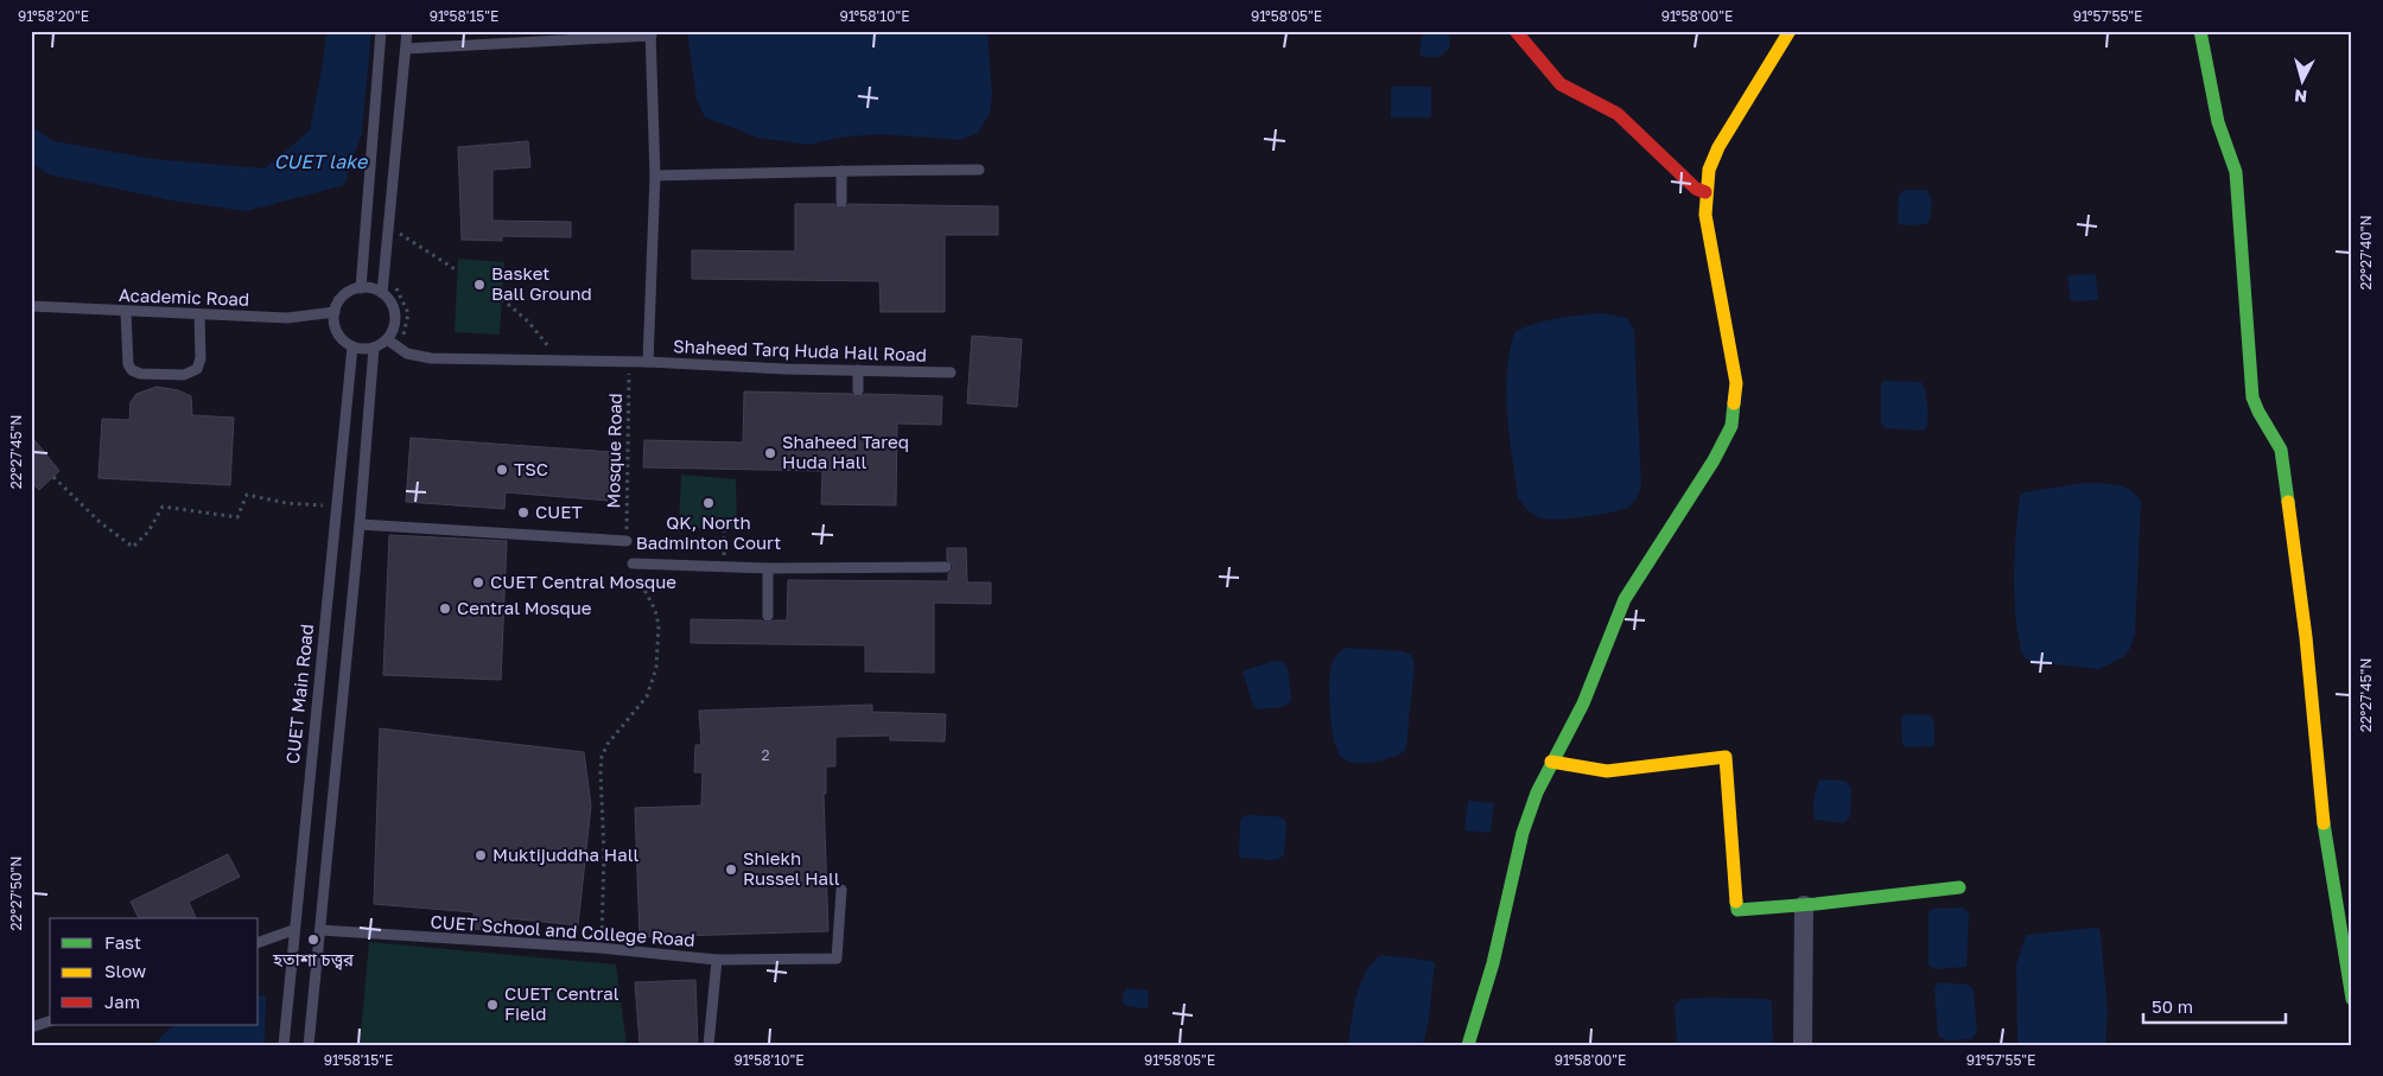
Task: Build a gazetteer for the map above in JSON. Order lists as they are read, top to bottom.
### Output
{
  "streets": {
    "lane": [
      "Academic Road",
      "Shaheed Tarq Huda Hall Road",
      "CUET Main Road",
      "CUET School and College Road"
    ],
    "path": ["Mosque Road"]
  },
  "crossings": [
    ["Academic Road", "Shaheed Tarq Huda Hall Road"],
    ["Academic Road", "CUET Main Road"],
    ["Shaheed Tarq Huda Hall Road", "Mosque Road"],
    ["Shaheed Tarq Huda Hall Road", "CUET Main Road"]
  ],
  "water": ["CUET lake"],
  "places": [
    "Basket Ball Ground",
    "Shaheed Tareq Huda Hall",
    "TSC",
    "QK, North Badminton Court",
    "CUET",
    "CUET Central Mosque",
    "Central Mosque",
    "Muktijuddha Hall",
    "Shiekh Russel Hall",
    "হতাশা চত্ত্বর",
    "CUET Central Field"
  ],
  "house_numbers": ["2"],
  "legend": ["Fast", "Slow", "Jam"],
  "scale_bar": "50 m",
  "north": "bottom",
  "coordinates": [
    "91°58'20\"E",
    "91°58'15\"E",
    "91°58'10\"E",
    "91°58'05\"E",
    "91°58'00\"E",
    "91°57'55\"E",
    "22°27'40\"N",
    "22°27'45\"N",
    "22°27'50\"N"
  ]
}
